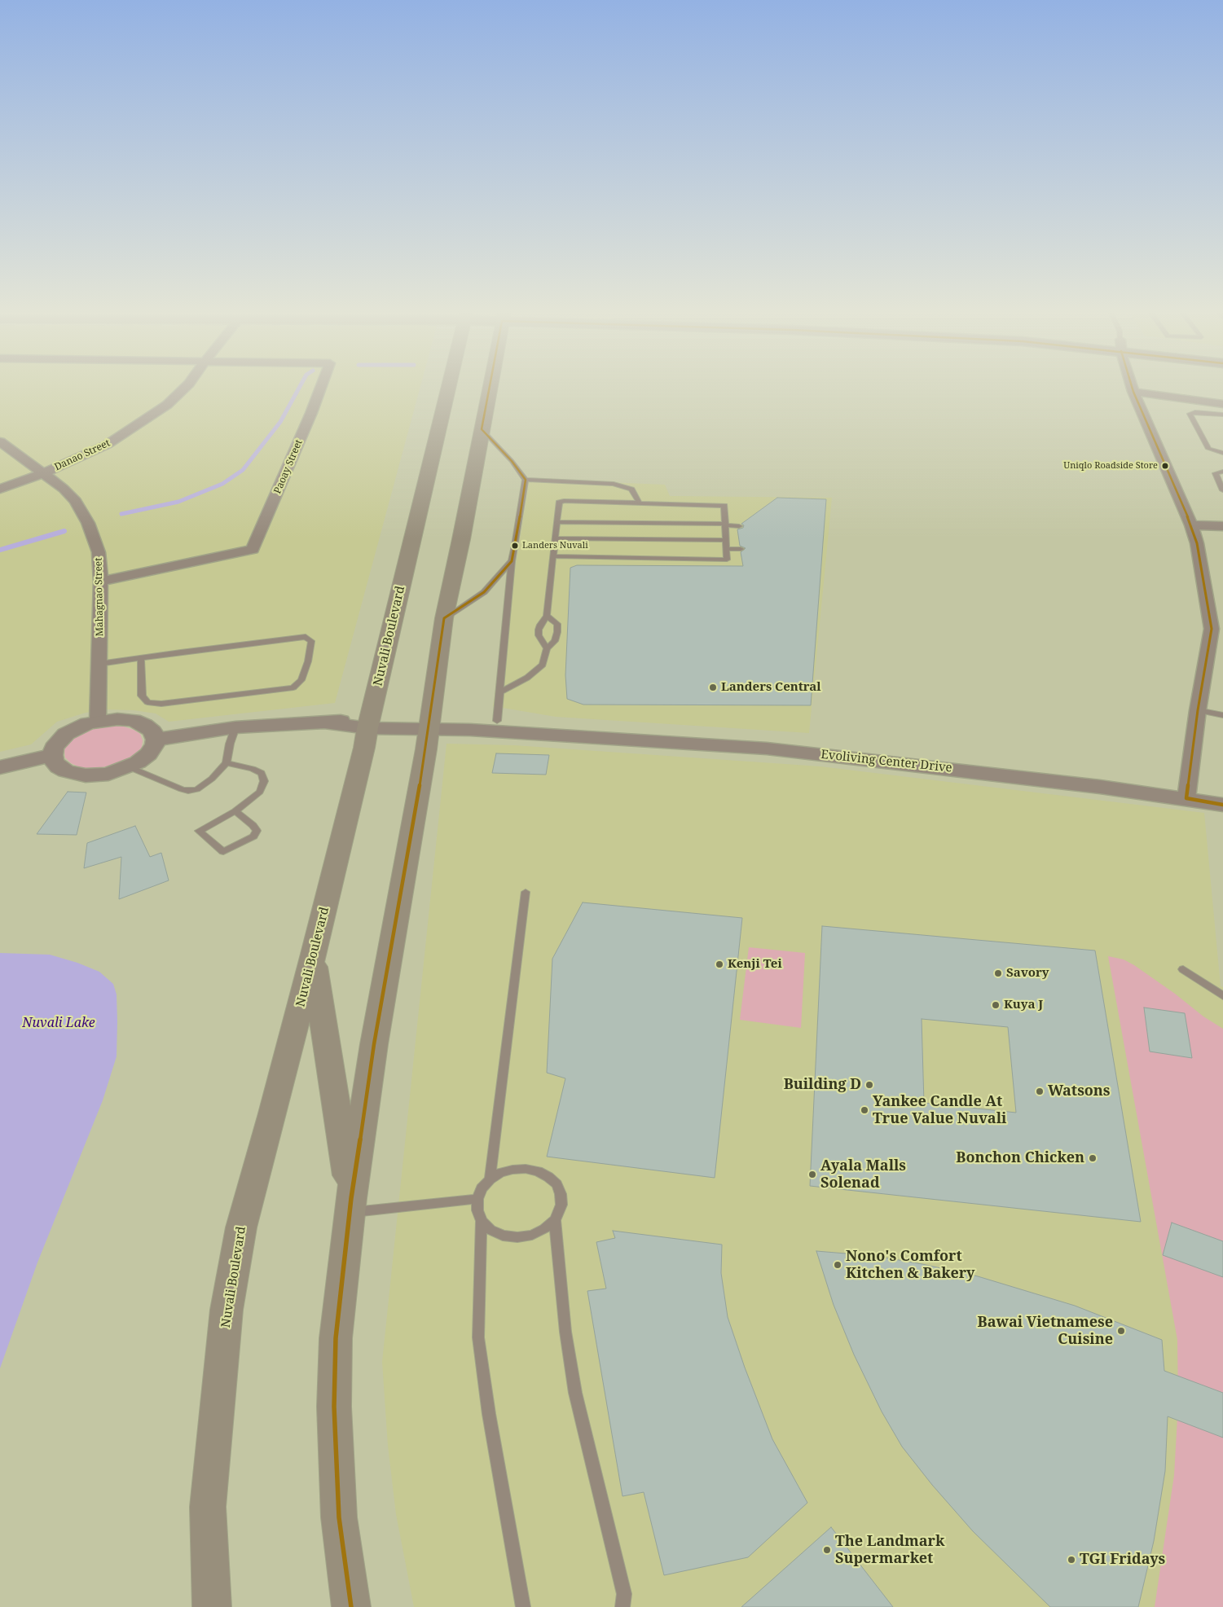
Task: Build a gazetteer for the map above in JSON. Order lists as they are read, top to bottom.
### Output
{
  "streets": {
    "main road": ["Nuvali Boulevard"],
    "street": [
      "Danao Street",
      "Paoay Street",
      "Mahagnao Street",
      "Evoliving Center Drive"
    ]
  },
  "crossings": [
    ["Danao Street", "Mahagnao Street"],
    ["Paoay Street", "Mahagnao Street"],
    ["Nuvali Boulevard", "Evoliving Center Drive"]
  ],
  "water": ["Nuvali Lake"],
  "places": [
    "Uniqlo Roadside Store",
    "Landers Nuvali",
    "Landers Central",
    "Kenji Tei",
    "Savory",
    "Kuya J",
    "Building D",
    "Watsons",
    "Yankee Candle At True Value Nuvali",
    "Bonchon Chicken",
    "Ayala Malls Solenad",
    "Nono's Comfort Kitchen & Bakery",
    "Bawai Vietnamese Cuisine",
    "The Landmark Supermarket",
    "TGI Fridays"
  ]
}
